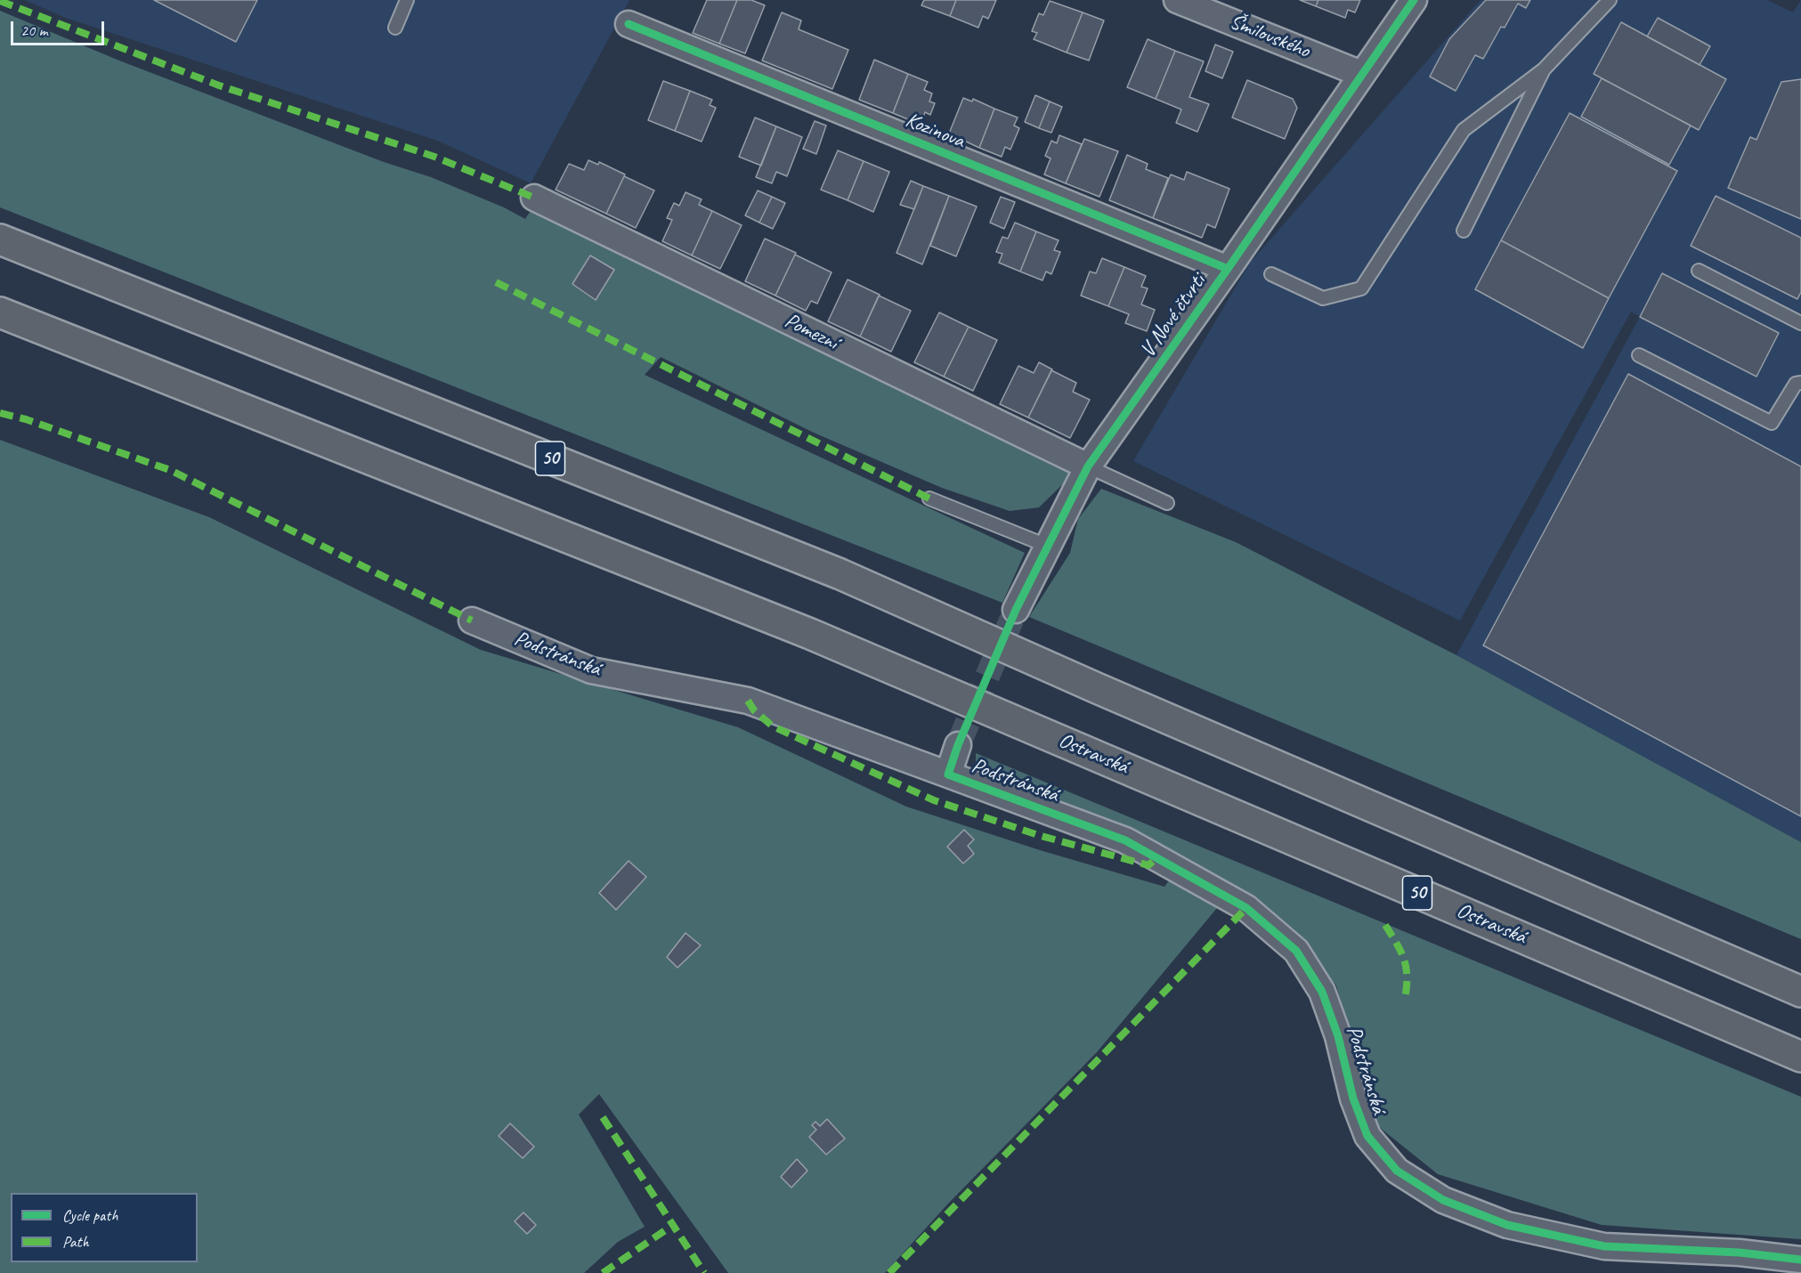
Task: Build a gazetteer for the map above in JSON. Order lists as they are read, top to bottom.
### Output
{
  "streets": {
    "highway": ["50", "Ostravská"],
    "street": [
      "Šmilovského",
      "Kozinova",
      "V Nové čtvrti",
      "Pomezní",
      "Podstránská"
    ]
  },
  "crossings": [
    ["Šmilovského", "V Nové čtvrti"],
    ["Kozinova", "V Nové čtvrti"],
    ["V Nové čtvrti", "Pomezní"]
  ],
  "legend": ["Cycle path", "Path"],
  "scale_bar": "20 m"
}
